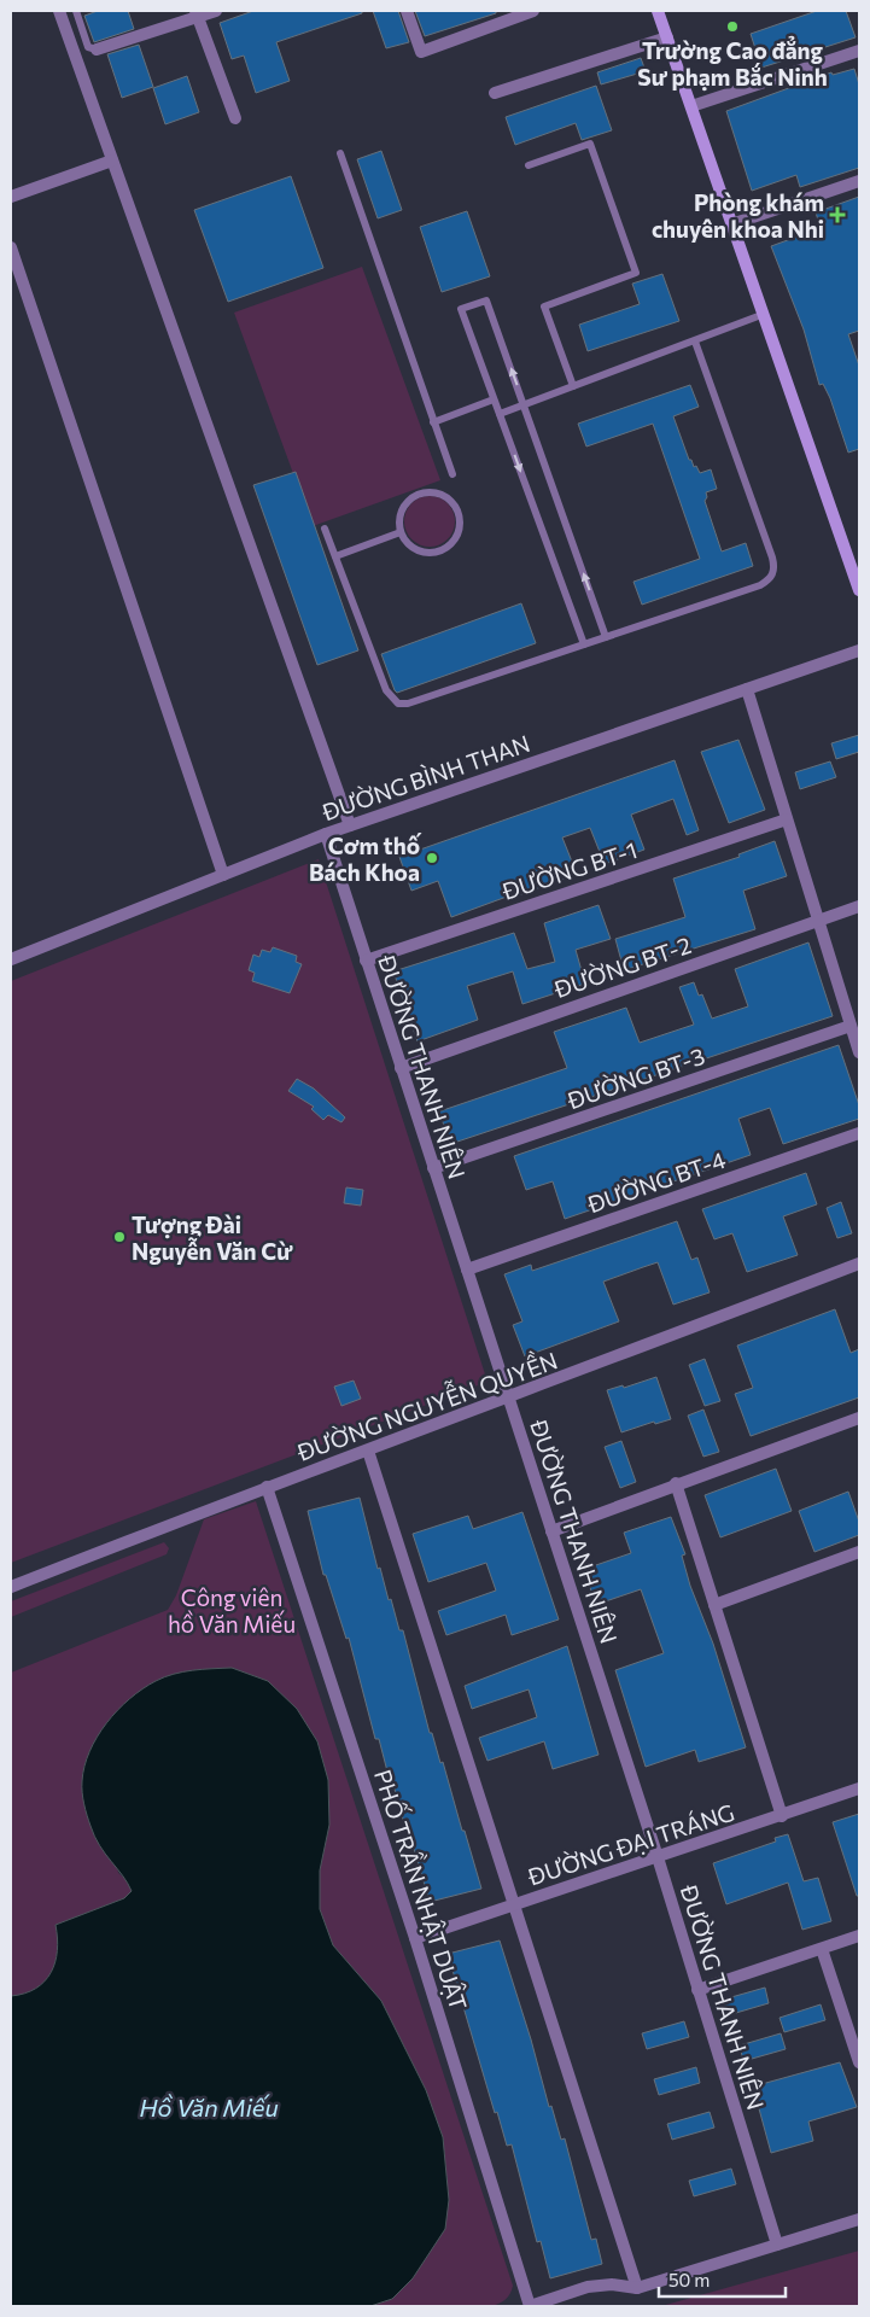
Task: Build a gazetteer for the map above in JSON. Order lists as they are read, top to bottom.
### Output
{
  "streets": {
    "street": [
      "ĐƯỜNG BÌNH THAN",
      "ĐƯỜNG BT-1",
      "ĐƯỜNG BT-2",
      "ĐƯỜNG THANH NIÊN",
      "ĐƯỜNG BT-3",
      "ĐƯỜNG BT-4",
      "ĐƯỜNG NGUYỄN QUYỀN",
      "ĐƯỜNG ĐẠI TRÁNG",
      "PHỐ TRẦN NHẬT DUẬT"
    ]
  },
  "crossings": [
    ["ĐƯỜNG BÌNH THAN", "ĐƯỜNG THANH NIÊN"],
    ["ĐƯỜNG BT-1", "ĐƯỜNG THANH NIÊN"],
    ["ĐƯỜNG BT-2", "ĐƯỜNG THANH NIÊN"],
    ["ĐƯỜNG THANH NIÊN", "ĐƯỜNG BT-3"],
    ["ĐƯỜNG THANH NIÊN", "ĐƯỜNG BT-4"],
    ["ĐƯỜNG THANH NIÊN", "ĐƯỜNG NGUYỄN QUYỀN"],
    ["ĐƯỜNG THANH NIÊN", "ĐƯỜNG ĐẠI TRÁNG"],
    ["ĐƯỜNG NGUYỄN QUYỀN", "PHỐ TRẦN NHẬT DUẬT"],
    ["ĐƯỜNG ĐẠI TRÁNG", "PHỐ TRẦN NHẬT DUẬT"]
  ],
  "water": ["Hồ Văn Miếu"],
  "parks": ["Công viên hồ Văn Miếu"],
  "places": {
    "other": ["Trường Cao đẳng Sư phạm Bắc Ninh", "Cơm thố Bách Khoa", "Tượng Đài Nguyễn Văn Cừ"],
    "health": ["Phòng khám chuyên khoa Nhi"]
  },
  "scale_bar": "50 m"
}
